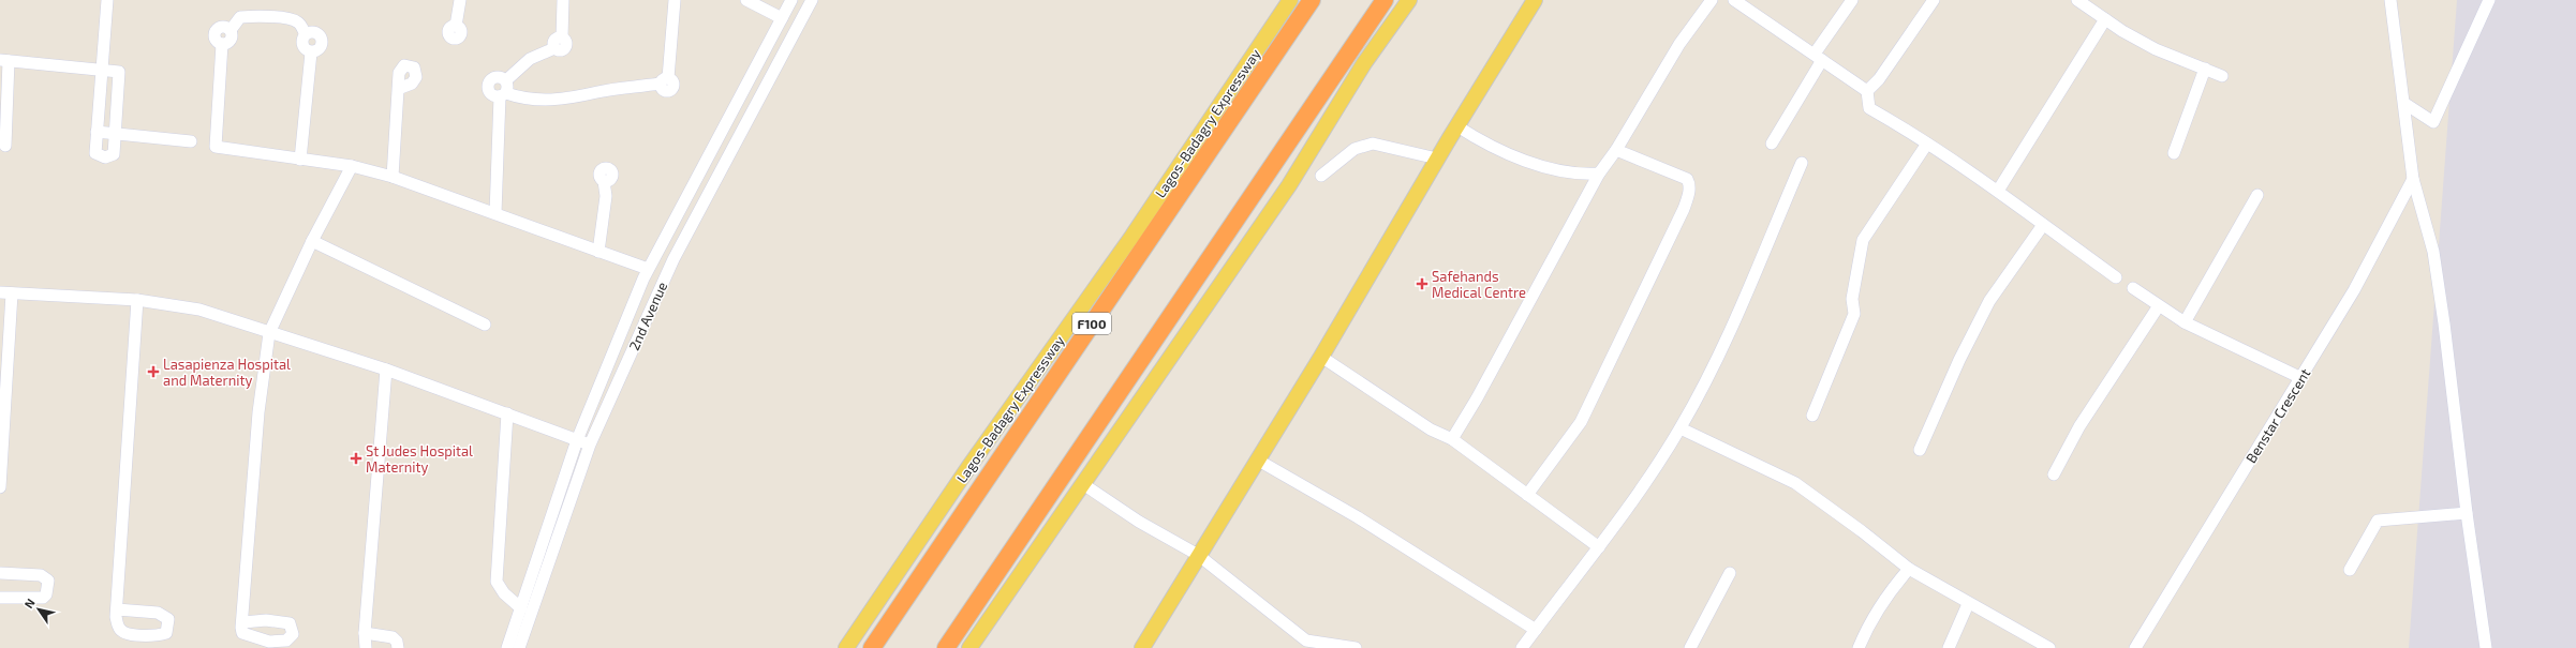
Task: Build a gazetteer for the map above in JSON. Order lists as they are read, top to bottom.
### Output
{
  "streets": {
    "highway": ["Lagos-Badagry Expressway", "F100"],
    "street": ["2nd Avenue", "Benstar Crescent"]
  },
  "places": {
    "health": ["Safehands Medical Centre", "Lasapienza Hospital and Maternity", "St Judes Hospital Maternity"]
  },
  "north": "top left"
}
